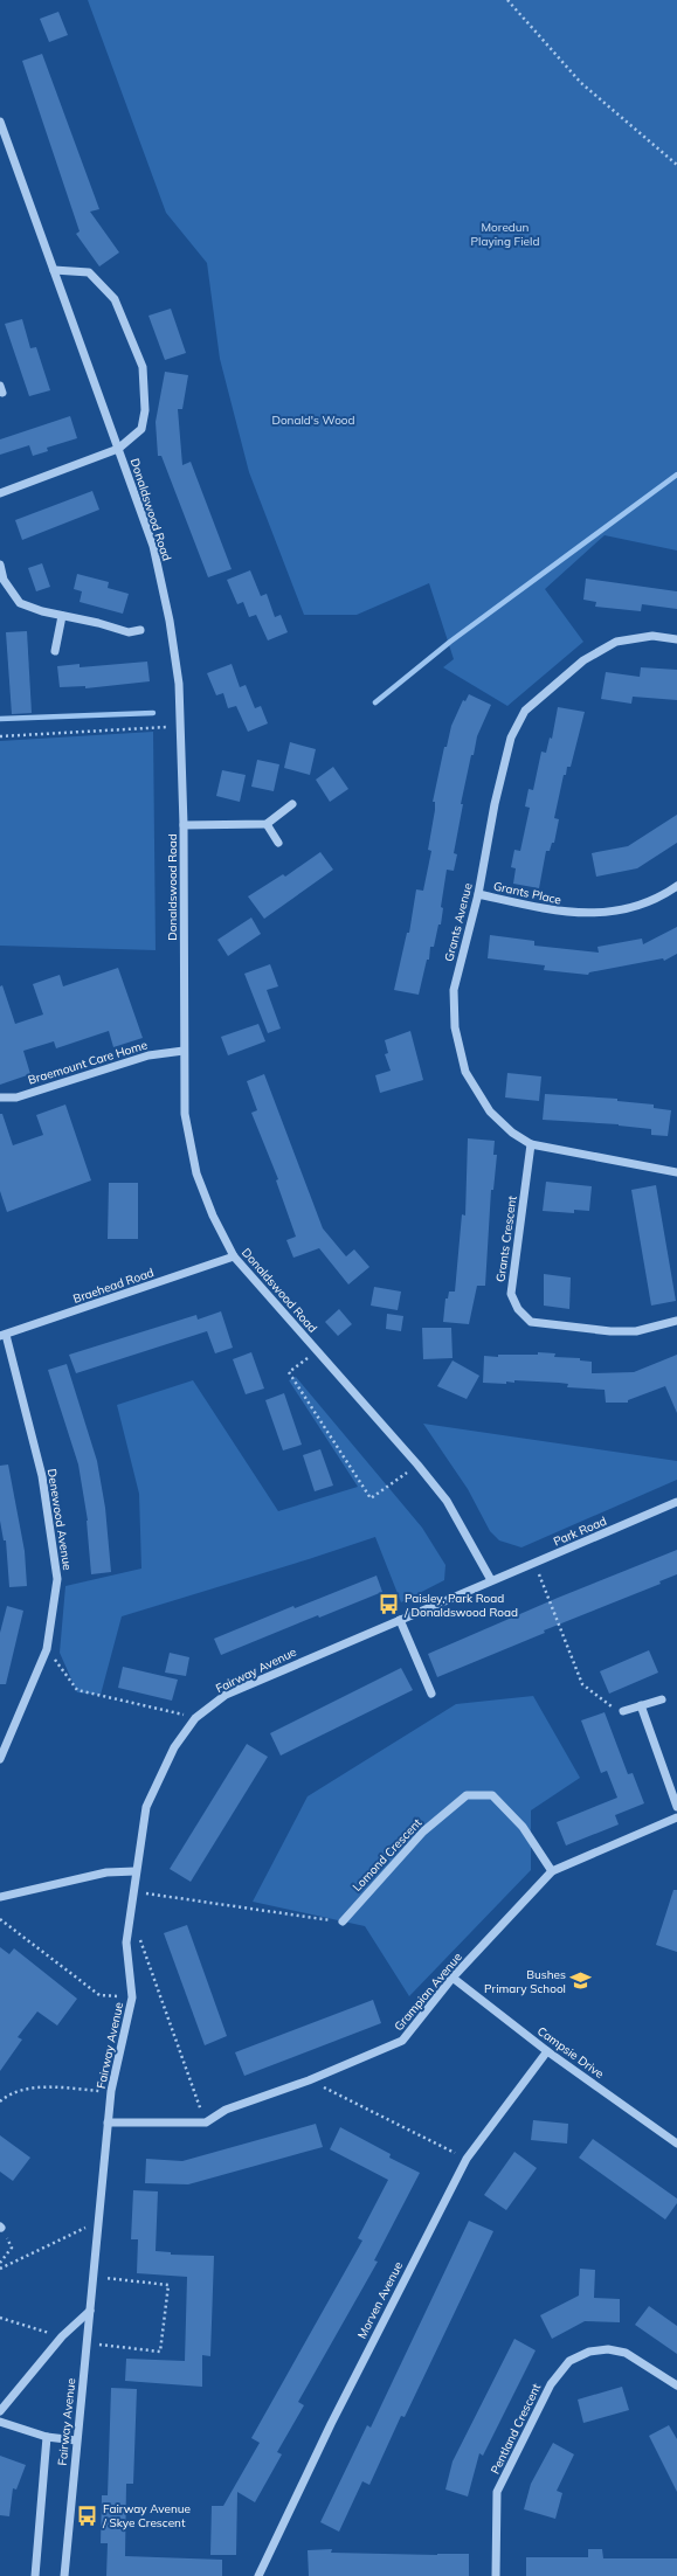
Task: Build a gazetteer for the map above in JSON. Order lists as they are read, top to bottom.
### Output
{
  "streets": {
    "street": [
      "Donaldswood Road",
      "Grants Place",
      "Grants Avenue",
      "Braemount Care Home",
      "Grants Crescent",
      "Braehead Road",
      "Denewood Avenue",
      "Park Road",
      "Fairway Avenue",
      "Lomond Crescent",
      "Grampian Avenue",
      "Campsie Drive",
      "Morven Avenue",
      "Pentland Crescent"
    ]
  },
  "crossings": [
    ["Donaldswood Road", "Braemount Care Home"],
    ["Donaldswood Road", "Braehead Road"],
    ["Donaldswood Road", "Park Road"],
    ["Donaldswood Road", "Fairway Avenue"],
    ["Grants Place", "Grants Avenue"],
    ["Grants Avenue", "Grants Crescent"],
    ["Braehead Road", "Denewood Avenue"],
    ["Park Road", "Fairway Avenue"],
    ["Lomond Crescent", "Grampian Avenue"],
    ["Grampian Avenue", "Campsie Drive"],
    ["Campsie Drive", "Morven Avenue"]
  ],
  "parks": ["Moredun Playing Field", "Donald's Wood"],
  "places": {
    "bus stop": ["Paisley, Park Road / Donaldswood Road", "Fairway Avenue / Skye Crescent"],
    "school or university": ["Bushes Primary School"]
  }
}
